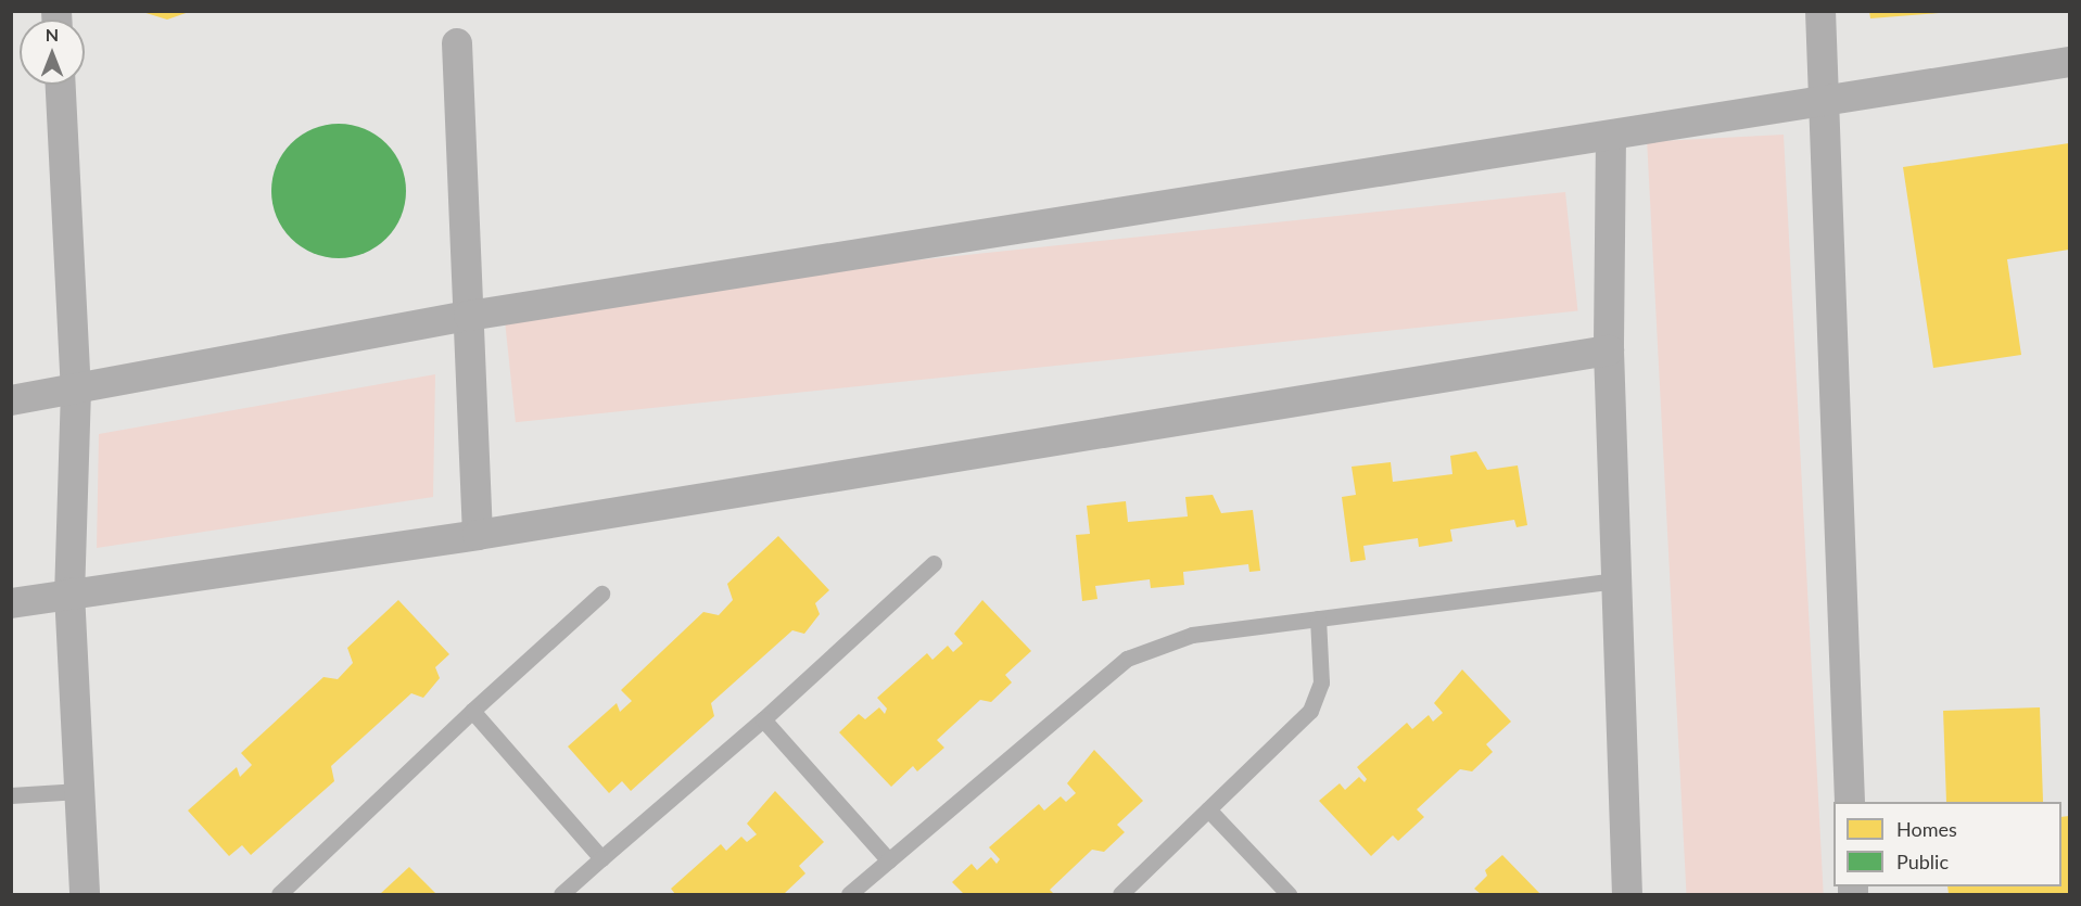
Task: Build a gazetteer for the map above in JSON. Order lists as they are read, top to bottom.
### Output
{
  "legend": ["Homes", "Public"],
  "north": "top"
}
